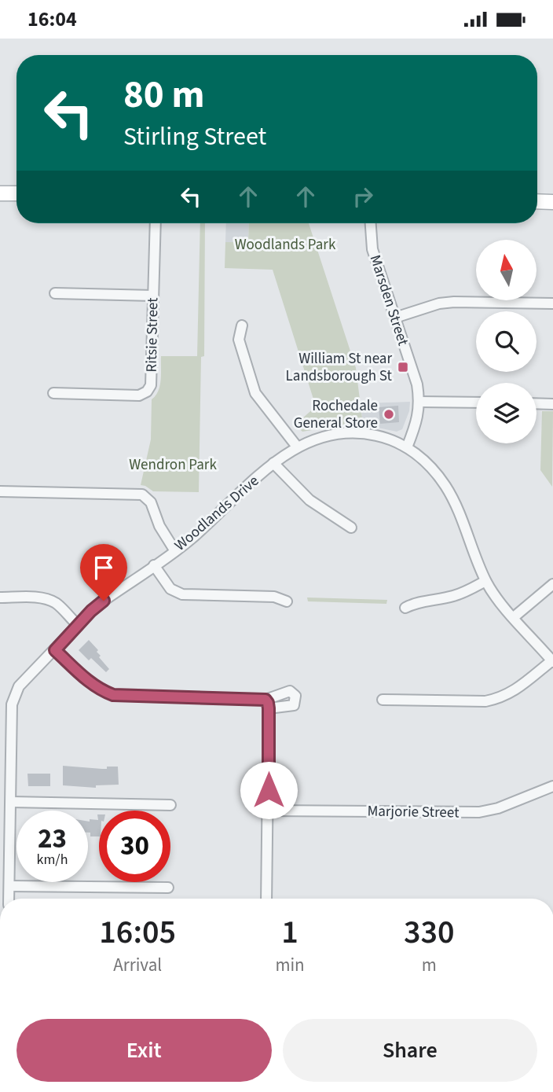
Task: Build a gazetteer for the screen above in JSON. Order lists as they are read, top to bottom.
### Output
{
  "streets": {
    "street": [
      "Marsden Street",
      "Ritsie Street",
      "Woodlands Drive",
      "Marjorie Street"
    ]
  },
  "crossings": [
    ["Marsden Street", "Woodlands Drive"]
  ],
  "parks": ["Woodlands Park", "Wendron Park"],
  "places": {
    "transit": ["William St near Landsborough St"],
    "other": ["Rochedale General Store"]
  },
  "north": "top",
  "page": {
    "status": "16:04",
    "turn": ["80 m", "Stirling Street"],
    "speed": "23 km/h",
    "limit": "30",
    "eta": [
      "16:05",
      "Arrival",
      "1",
      "min",
      "330",
      "m"
    ],
    "buttons": ["Exit", "Share"]
  }
}
